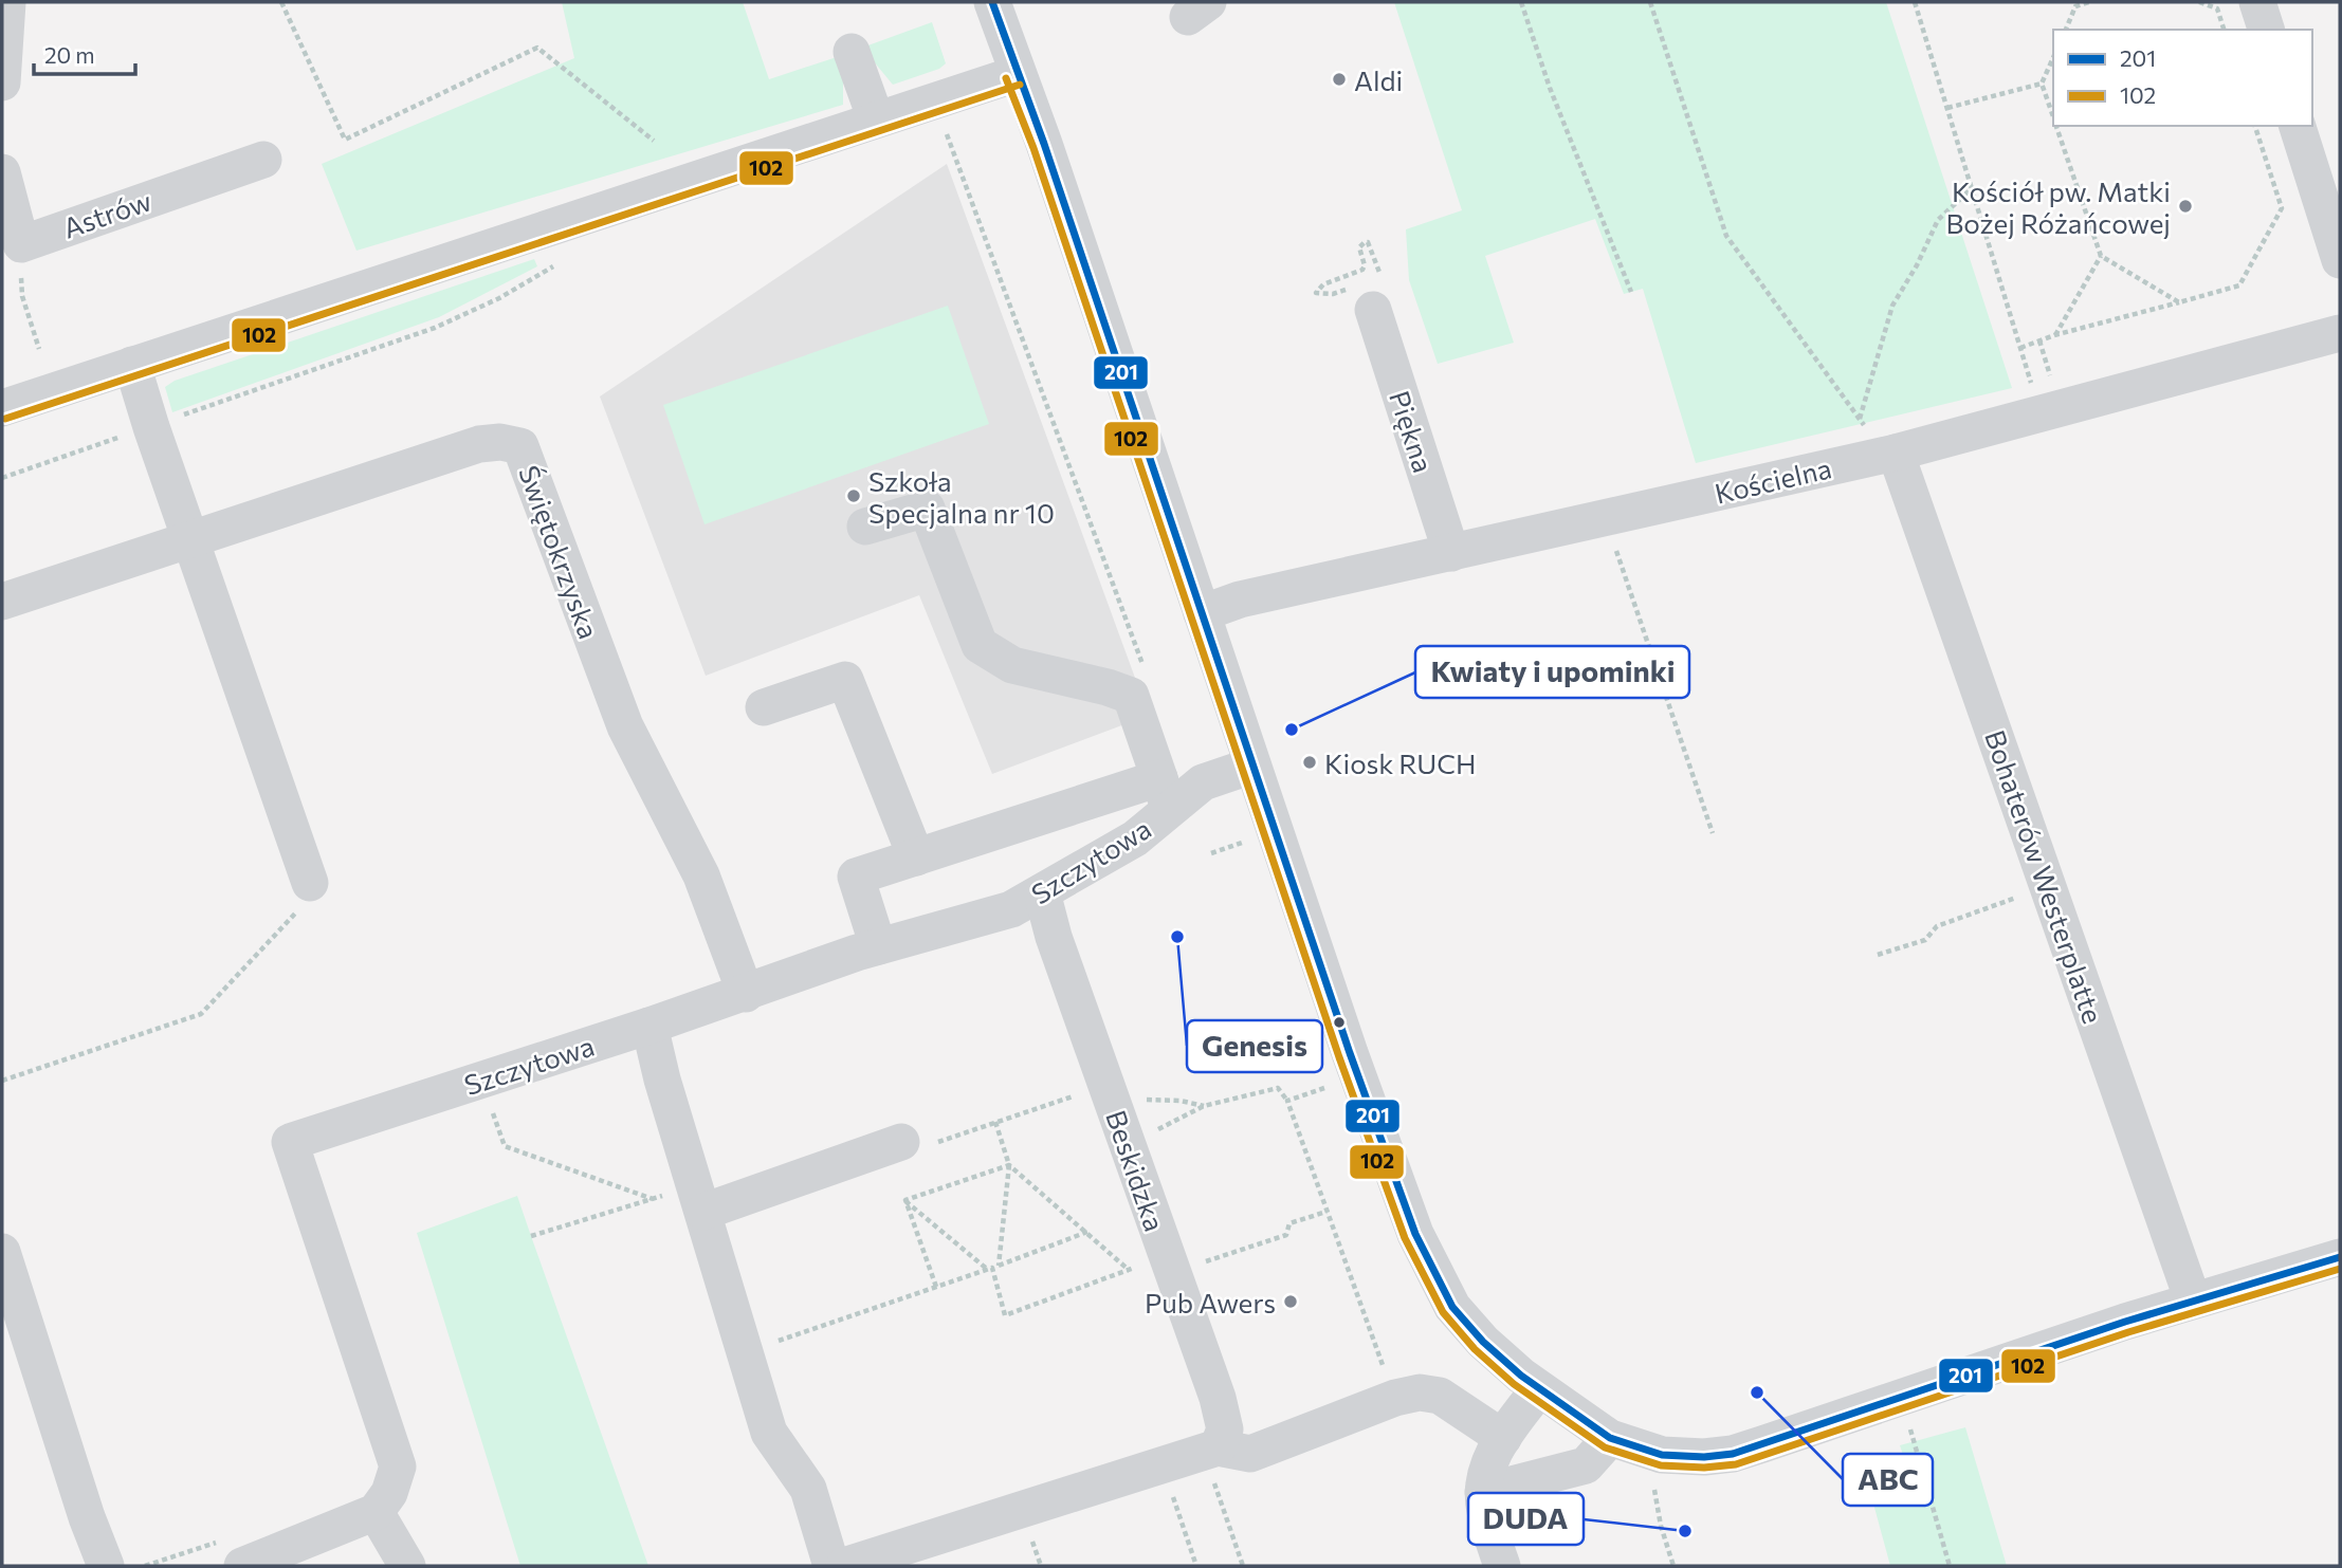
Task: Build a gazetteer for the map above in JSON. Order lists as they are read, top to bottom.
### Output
{
  "streets": {
    "street": [
      "Astrów",
      "Piękna",
      "Kościelna",
      "Świętokrzyska",
      "Szczytowa",
      "Bohaterów Westerplatte",
      "Beskidzka"
    ]
  },
  "crossings": [
    ["Piękna", "Kościelna"],
    ["Kościelna", "Bohaterów Westerplatte"],
    ["Świętokrzyska", "Szczytowa"],
    ["Szczytowa", "Beskidzka"]
  ],
  "places": [
    "Aldi",
    "Kościół pw. Matki Bożej Różańcowej",
    "Szkoła Specjalna nr 10",
    "Kwiaty i upominki",
    "Kiosk RUCH",
    "Genesis",
    "Pub Awers",
    "ABC",
    "DUDA"
  ],
  "lines": ["transit line 201", "transit line 102"],
  "legend": ["201", "102"],
  "scale_bar": "20 m"
}
